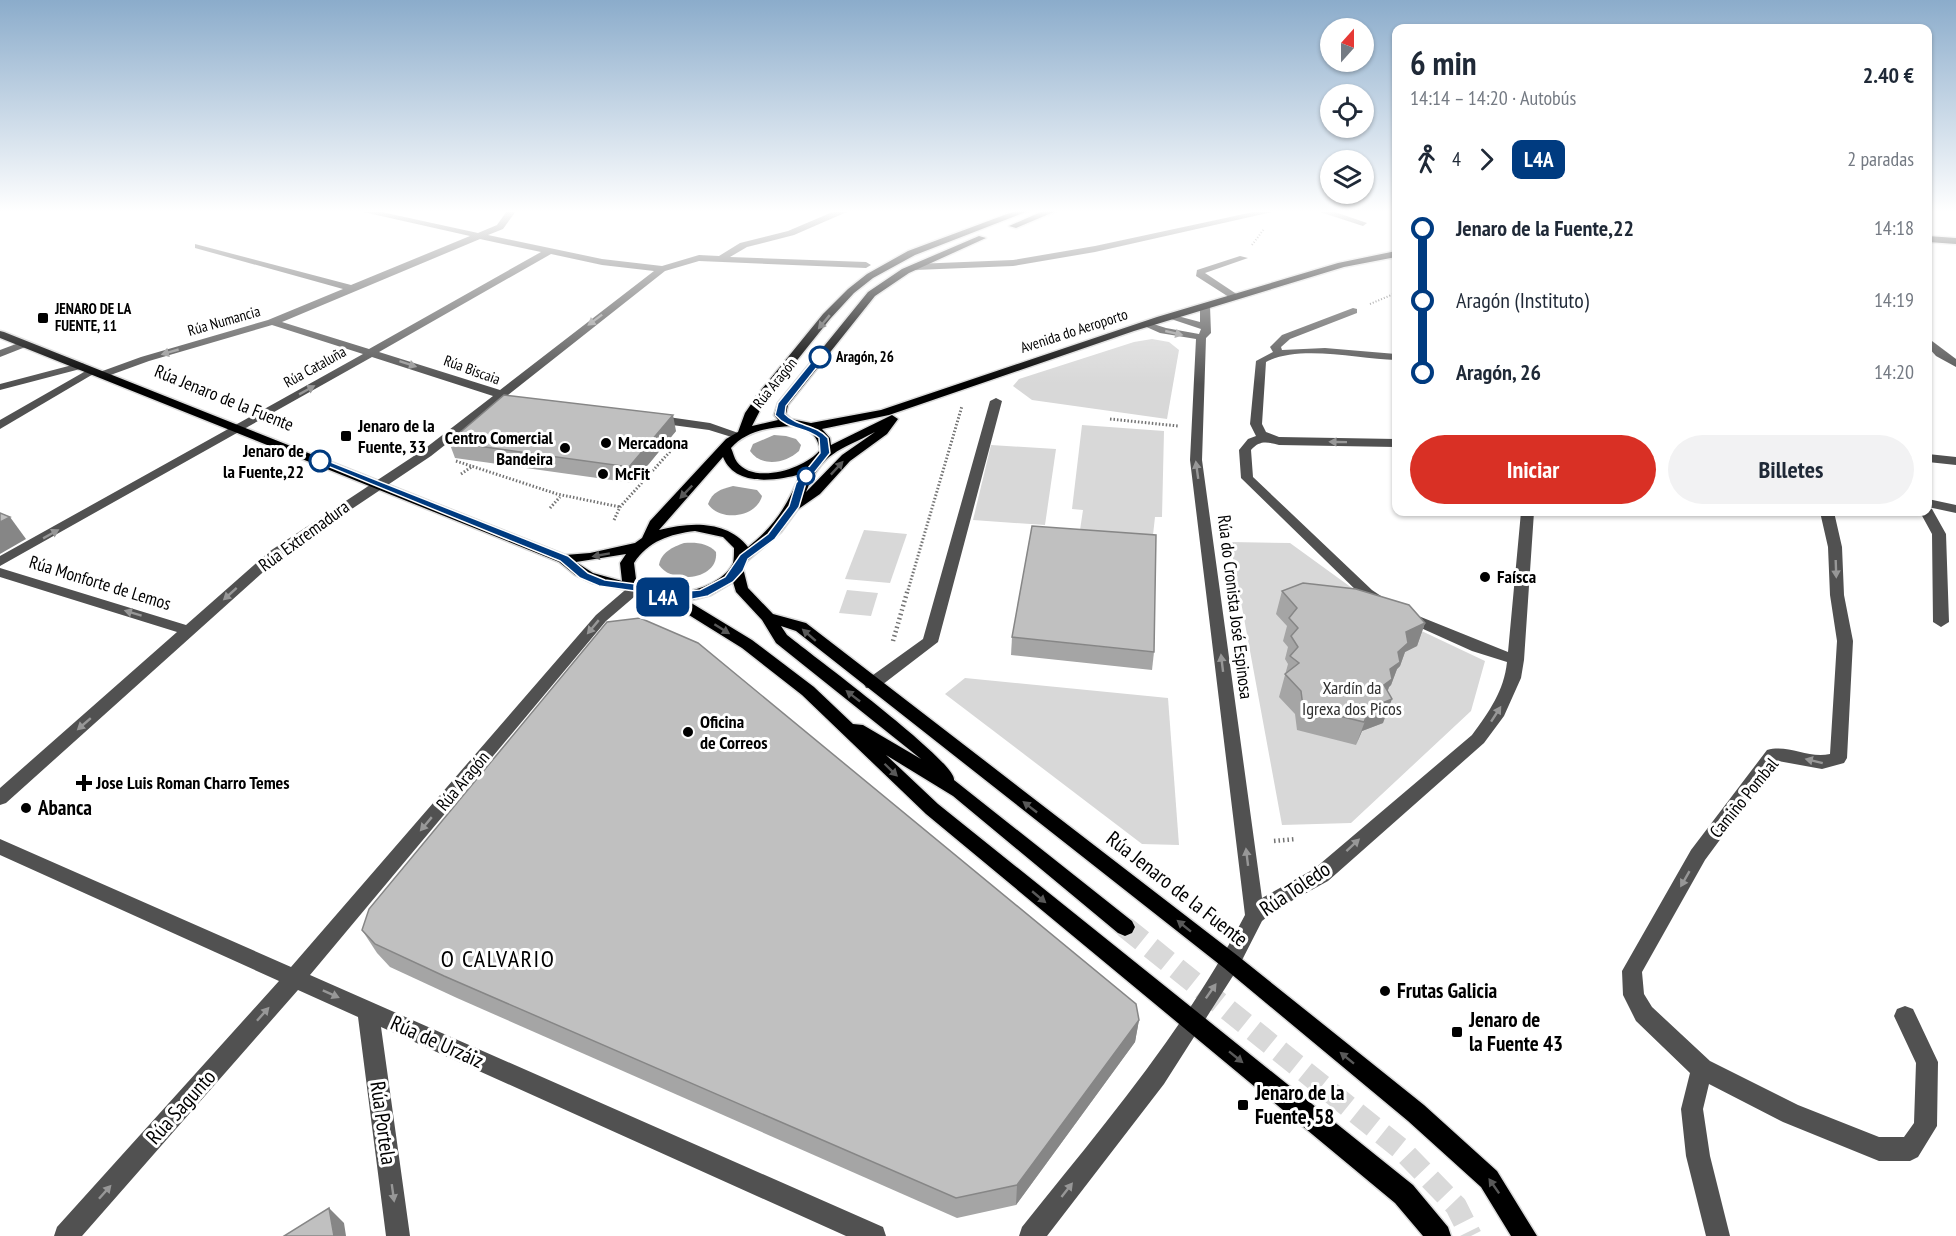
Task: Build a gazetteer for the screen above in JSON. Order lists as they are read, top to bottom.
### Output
{
  "streets": {
    "main road": ["Avenida do Aeroporto", "Rúa Aragón", "Rúa Jenaro de la Fuente"],
    "street": [
      "Rúa Numancia",
      "Rúa Cataluña",
      "Rúa Biscaia",
      "Rúa Extremadura",
      "Rúa Monforte de Lemos",
      "Rúa do Cronista José Espinosa",
      "Camiño Pombal",
      "Rúa Toledo",
      "Rúa de Urzáiz",
      "Rúa Sagunto",
      "Rúa Portela"
    ]
  },
  "crossings": [
    ["Rúa Numancia", "Rúa Biscaia"],
    ["Rúa Numancia", "Rúa Jenaro de la Fuente"],
    ["Avenida do Aeroporto", "Rúa Aragón"],
    ["Avenida do Aeroporto", "Rúa do Cronista José Espinosa"],
    ["Rúa Cataluña", "Rúa Biscaia"],
    ["Rúa Cataluña", "Rúa Jenaro de la Fuente"],
    ["Rúa Biscaia", "Rúa Extremadura"],
    ["Rúa Aragón", "Rúa Jenaro de la Fuente"],
    ["Rúa Aragón", "Rúa de Urzáiz"],
    ["Rúa Aragón", "Rúa Sagunto"],
    ["Rúa Jenaro de la Fuente", "Rúa Extremadura"],
    ["Rúa Jenaro de la Fuente", "Rúa Toledo"],
    ["Rúa Extremadura", "Rúa Monforte de Lemos"],
    ["Rúa do Cronista José Espinosa", "Rúa Toledo"],
    ["Rúa de Urzáiz", "Rúa Sagunto"],
    ["Rúa de Urzáiz", "Rúa Portela"]
  ],
  "one_way": [
    "Rúa Numancia",
    "Rúa Cataluña",
    "Rúa Biscaia",
    "Rúa Extremadura",
    "Rúa Monforte de Lemos",
    "Rúa do Cronista José Espinosa",
    "Camiño Pombal",
    "Rúa Toledo",
    "Rúa Sagunto",
    "Rúa Portela"
  ],
  "districts": ["O CALVARIO"],
  "parks": ["Xardín da Igrexa dos Picos"],
  "places": {
    "transit": [
      "JENARO DE LA FUENTE, 11",
      "Jenaro de la Fuente, 33",
      "Jenaro de la Fuente 43",
      "Jenaro de la Fuente, 58"
    ],
    "other": [
      "Aragón, 26",
      "Mercadona",
      "Centro Comercial Bandeira",
      "Jenaro de la Fuente,22",
      "McFit",
      "Faísca",
      "Oficina de Correos",
      "Abanca",
      "Frutas Galicia"
    ],
    "health": ["Jose Luis Roman Charro Temes"]
  },
  "lines": ["bus line L4A"],
  "north": "top",
  "page": {
    "on_map": "L4A",
    "heading": ["6 min", "14:14 – 14:20 · Autobús", "2.40 €"],
    "legs": ["4", "L4A", "2 paradas"],
    "list": [
      {
        "name": "Jenaro de la Fuente,22",
        "value": "14:18"
      },
      {
        "name": "Aragón (Instituto)",
        "value": "14:19"
      },
      {
        "name": "Aragón, 26",
        "value": "14:20"
      }
    ],
    "buttons": ["Iniciar", "Billetes"]
  }
}
